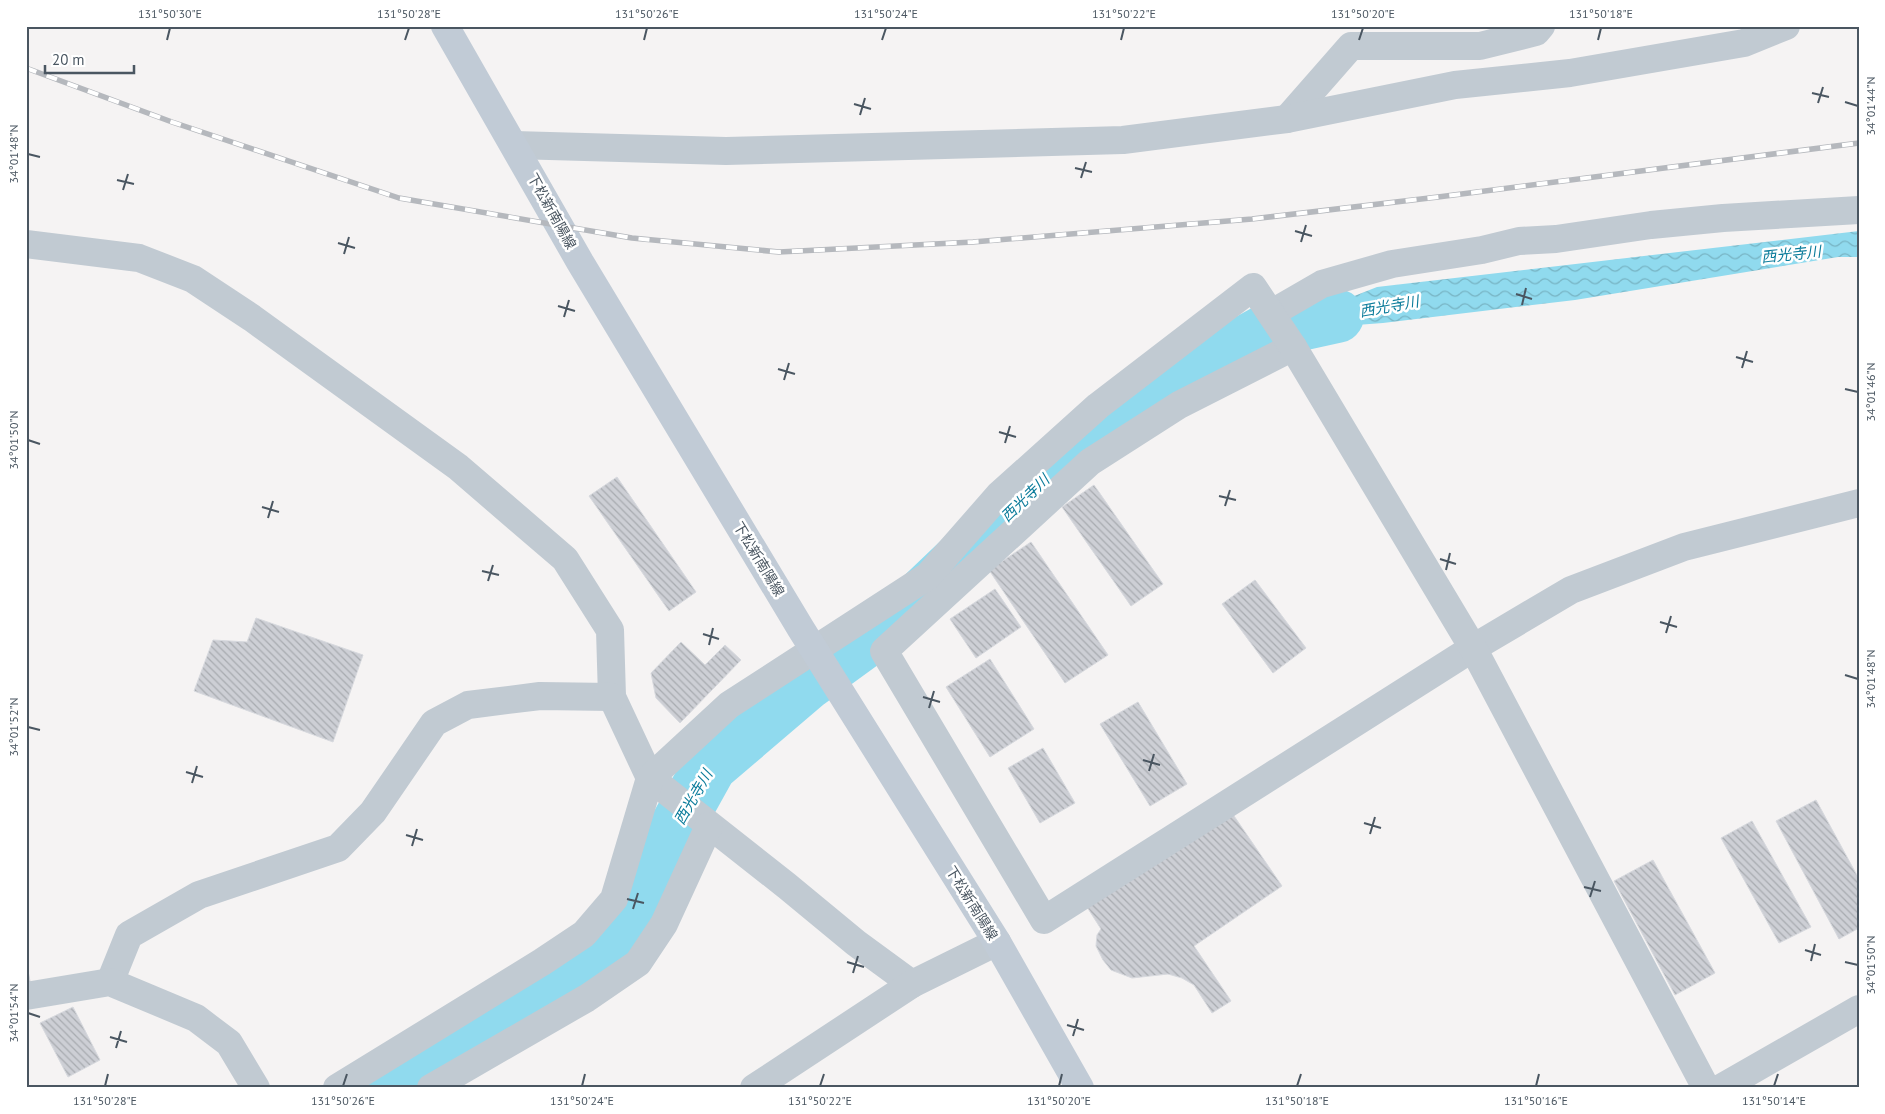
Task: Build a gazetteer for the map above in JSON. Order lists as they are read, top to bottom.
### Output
{
  "streets": {
    "main road": ["下松新南陽線"]
  },
  "water": ["西光寺川"],
  "scale_bar": "20 m",
  "coordinates": [
    "131°50'30\"E",
    "131°50'28\"E",
    "131°50'26\"E",
    "131°50'24\"E",
    "131°50'22\"E",
    "131°50'20\"E",
    "131°50'18\"E",
    "34°01'44\"N",
    "34°01'48\"N",
    "34°01'46\"N",
    "34°01'50\"N",
    "34°01'52\"N",
    "34°01'54\"N",
    "131°50'16\"E",
    "131°50'14\"E"
  ]
}
